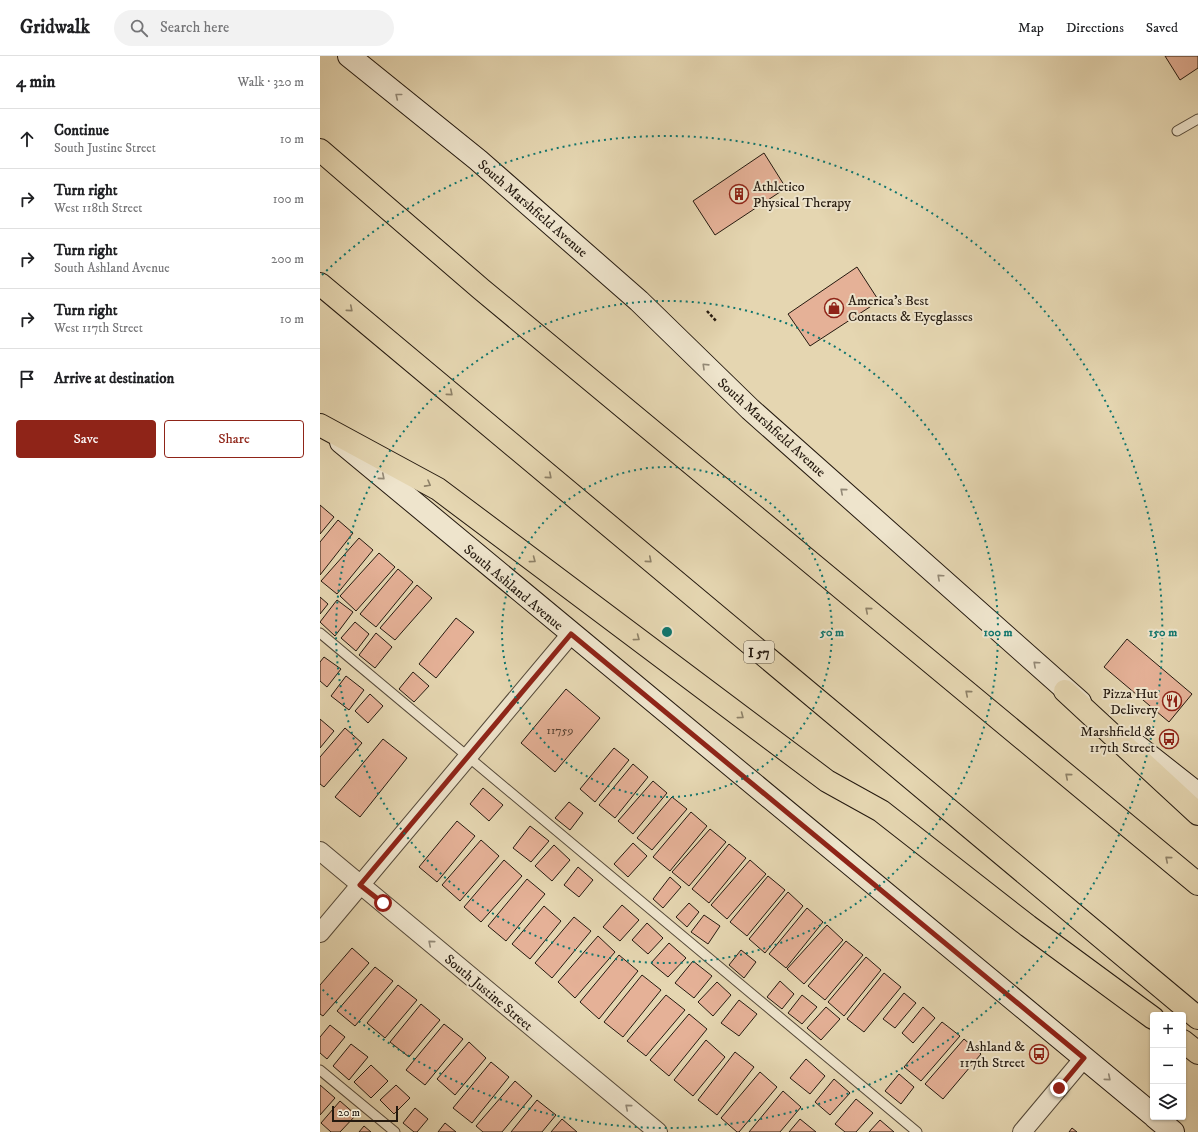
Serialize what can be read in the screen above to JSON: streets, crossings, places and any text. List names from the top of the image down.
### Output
{
  "streets": {
    "highway": ["I 57"],
    "main road": ["South Marshfield Avenue", "South Ashland Avenue"],
    "street": ["South Justine Street"]
  },
  "one_way": ["South Marshfield Avenue", "South Ashland Avenue", "South Justine Street"],
  "places": {
    "building": ["Athletico Physical Therapy"],
    "shop": ["America's Best Contacts & Eyeglasses"],
    "restaurant": ["Pizza Hut Delivery"],
    "bus stop": ["Marshfield & 117th Street", "Ashland & 117th Street"]
  },
  "house_numbers": ["11759"],
  "scale_bar": "20 m",
  "page": {
    "header": "Gridwalk",
    "search": "Search here",
    "nav": ["Map", "Directions", "Saved"],
    "heading": ["4 min", "Walk · 320 m"],
    "list": [
      ["Continue", "South Justine Street", "10 m"],
      ["Turn right", "West 118th Street", "100 m"],
      ["Turn right", "South Ashland Avenue", "200 m"],
      ["Turn right", "West 117th Street", "10 m"],
      "Arrive at destination"
    ],
    "buttons": ["Save", "Share"],
    "map_buttons": ["+", "−"],
    "scale": "20 m"
  },
  "rings": ["50 m", "100 m", "150 m"]
}
